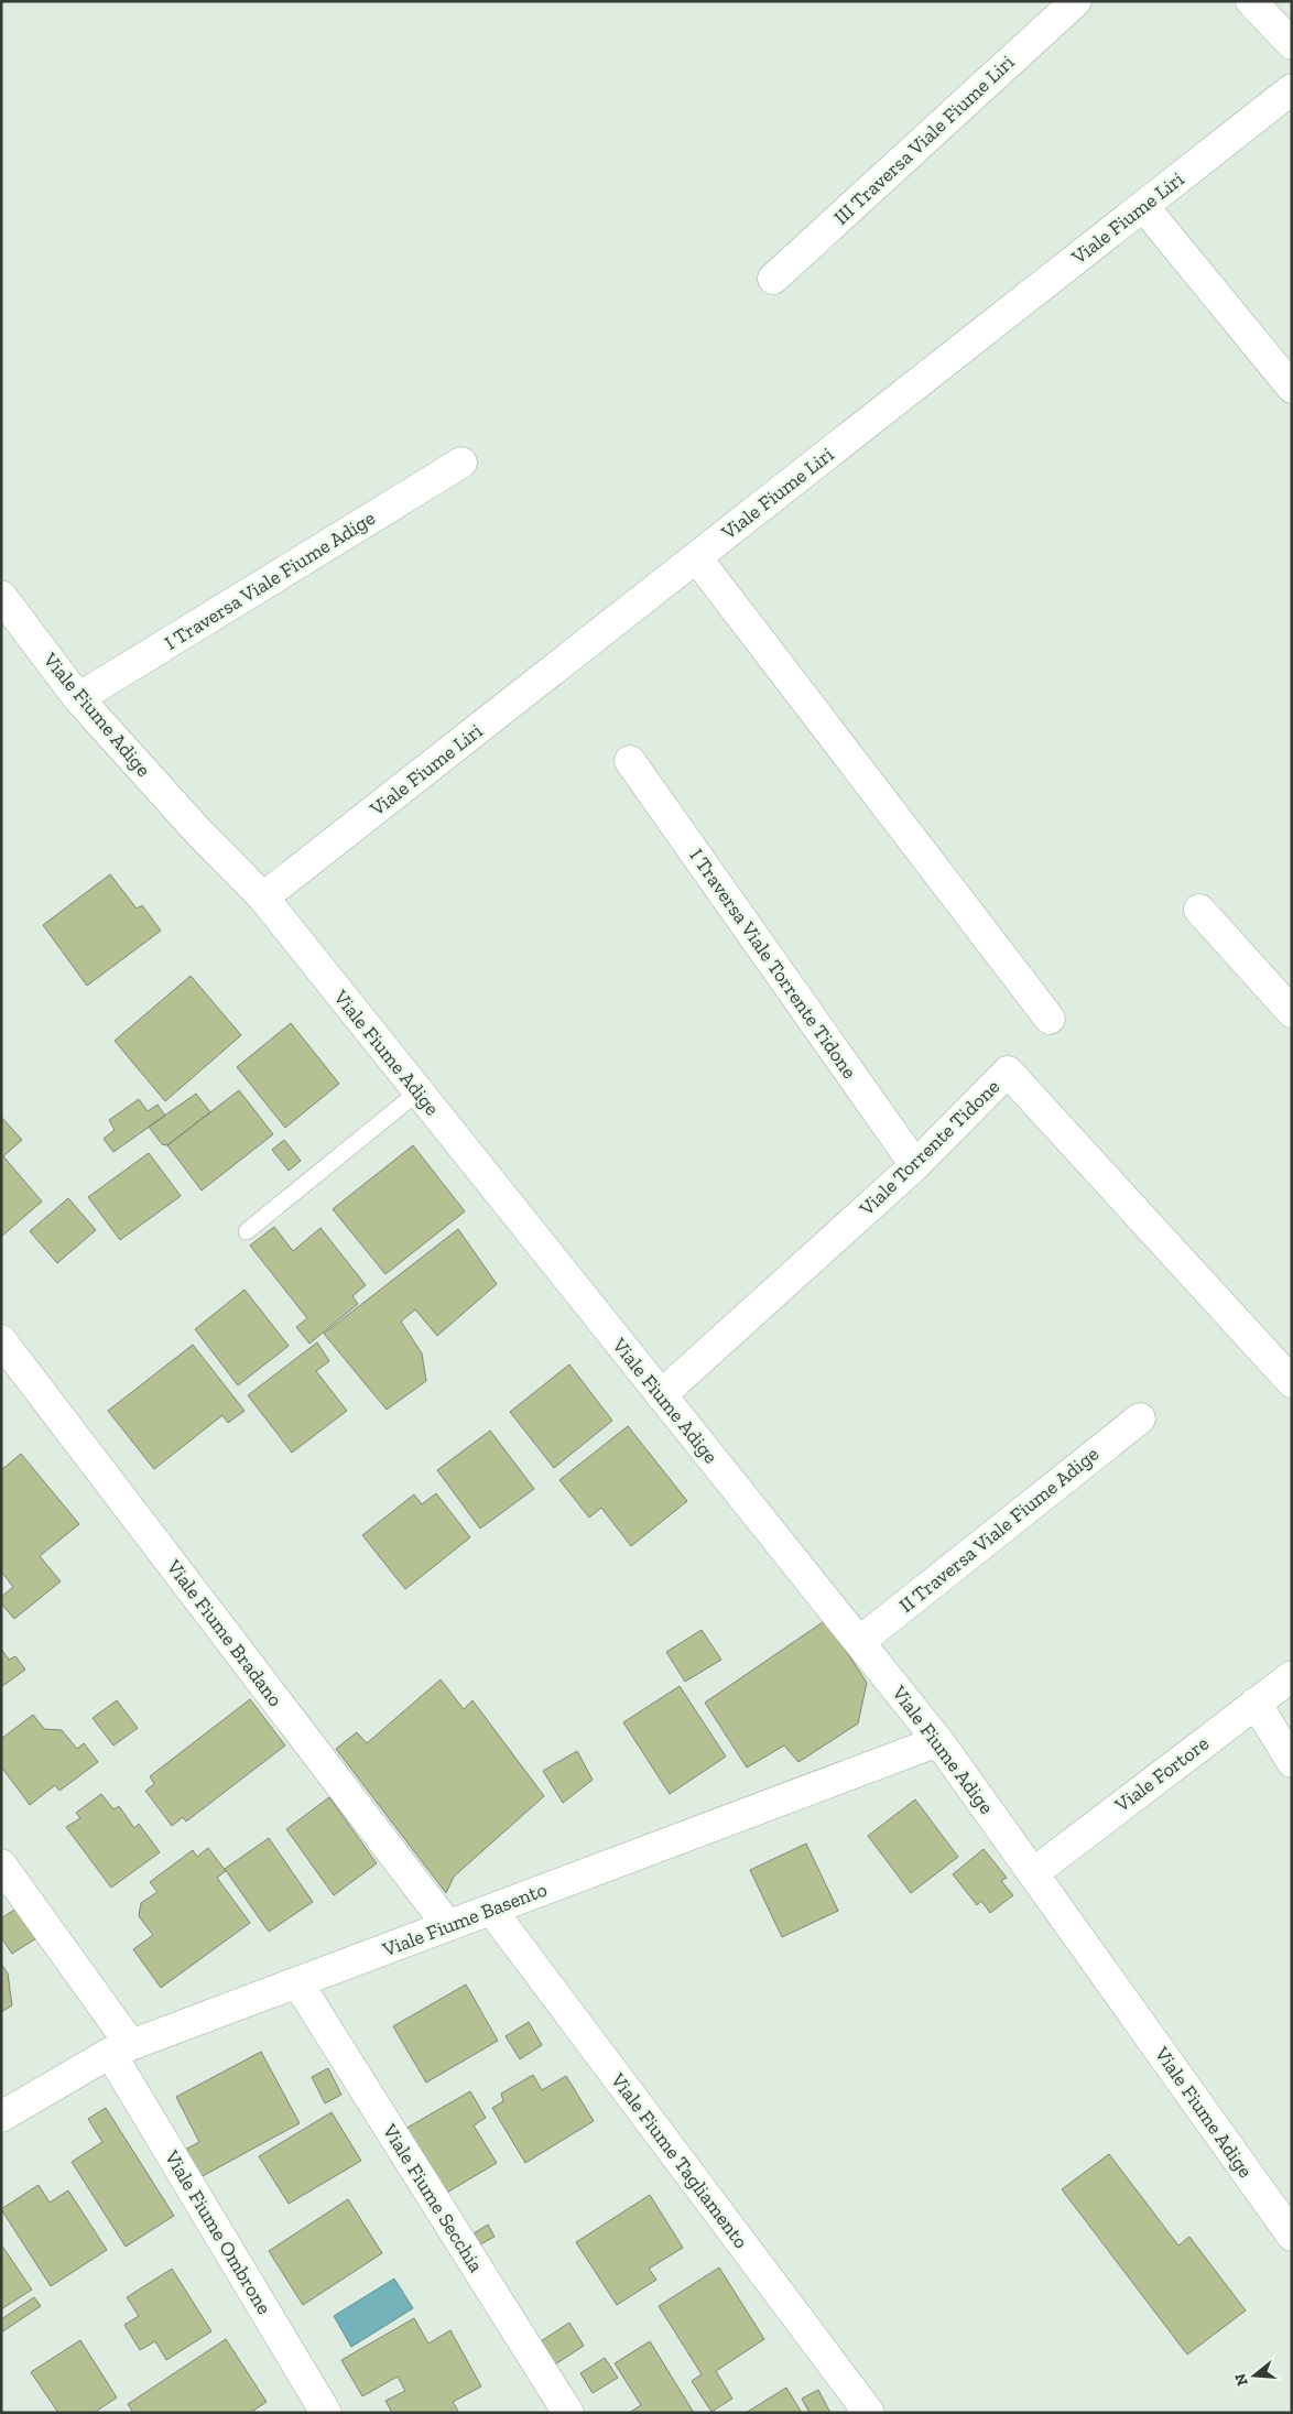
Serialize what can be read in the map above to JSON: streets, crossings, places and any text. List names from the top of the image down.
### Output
{
  "streets": {
    "street": [
      "III Traversa Viale Fiume Liri",
      "Viale Fiume Liri",
      "I Traversa Viale Fiume Adige",
      "Viale Fiume Adige",
      "I Traversa Viale Torrente Tidone",
      "Viale Torrente Tidone",
      "II Traversa Viale Fiume Adige",
      "Viale Fiume Bradano",
      "Viale Fortore",
      "Viale Fiume Basento",
      "Viale Fiume Tagliamento",
      "Viale Fiume Secchia",
      "Viale Fiume Ombrone"
    ]
  },
  "crossings": [
    ["Viale Fiume Liri", "Viale Fiume Adige"],
    ["I Traversa Viale Fiume Adige", "Viale Fiume Adige"],
    ["Viale Fiume Adige", "Viale Torrente Tidone"],
    ["Viale Fiume Adige", "II Traversa Viale Fiume Adige"],
    ["Viale Fiume Adige", "Viale Fortore"],
    ["Viale Fiume Adige", "Viale Fiume Basento"],
    ["I Traversa Viale Torrente Tidone", "Viale Torrente Tidone"],
    ["Viale Fiume Bradano", "Viale Fiume Basento"],
    ["Viale Fiume Basento", "Viale Fiume Tagliamento"],
    ["Viale Fiume Basento", "Viale Fiume Secchia"],
    ["Viale Fiume Basento", "Viale Fiume Ombrone"]
  ],
  "north": "left"
}
